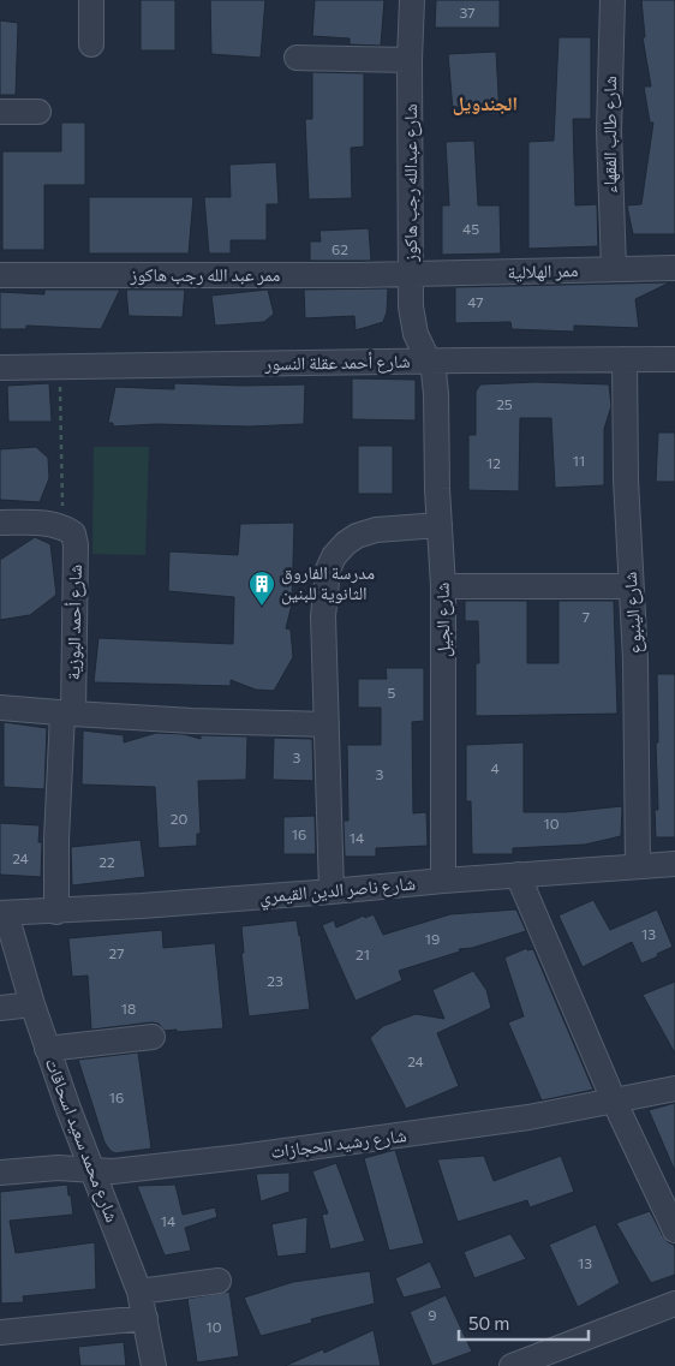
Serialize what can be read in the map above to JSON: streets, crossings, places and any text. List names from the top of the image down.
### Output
{
  "streets": {
    "street": [
      "شارع طالب الفقهاء",
      "شارع عبدالله رجب هاكوز",
      "ممر الهلالية",
      "ممر عبد الله رجب هاكوز",
      "شارع أحمد عقلة النسور",
      "شارع الينبوع",
      "شارع الجيل",
      "شارع أحمد البوزية",
      "شارع ناصر الدين القيمري",
      "شارع محمد سعيد اسحاقات",
      "شارع رشيد الحجازات"
    ]
  },
  "crossings": [
    ["شارع طالب الفقهاء", "ممر الهلالية"],
    ["شارع عبدالله رجب هاكوز", "ممر الهلالية"],
    ["شارع عبدالله رجب هاكوز", "ممر عبد الله رجب هاكوز"],
    ["شارع عبدالله رجب هاكوز", "شارع أحمد عقلة النسور"],
    ["شارع عبدالله رجب هاكوز", "شارع الجيل"],
    ["ممر الهلالية", "ممر عبد الله رجب هاكوز"],
    ["شارع أحمد عقلة النسور", "شارع الينبوع"],
    ["شارع أحمد عقلة النسور", "شارع الجيل"],
    ["شارع الينبوع", "شارع ناصر الدين القيمري"],
    ["شارع الجيل", "شارع ناصر الدين القيمري"],
    ["شارع أحمد البوزية", "شارع ناصر الدين القيمري"],
    ["شارع ناصر الدين القيمري", "شارع محمد سعيد اسحاقات"],
    ["شارع محمد سعيد اسحاقات", "شارع رشيد الحجازات"]
  ],
  "districts": ["الجندويل"],
  "places": {
    "building": ["مدرسة الفاروق الثانوية للبنين"]
  },
  "house_numbers": [
    "37",
    "45",
    "62",
    "47",
    "25",
    "11",
    "12",
    "7",
    "5",
    "3",
    "4",
    "3",
    "20",
    "10",
    "16",
    "14",
    "24",
    "22",
    "13",
    "19",
    "27",
    "21",
    "23",
    "18",
    "24",
    "16",
    "14",
    "13",
    "9",
    "10"
  ],
  "scale_bar": "50 m"
}
